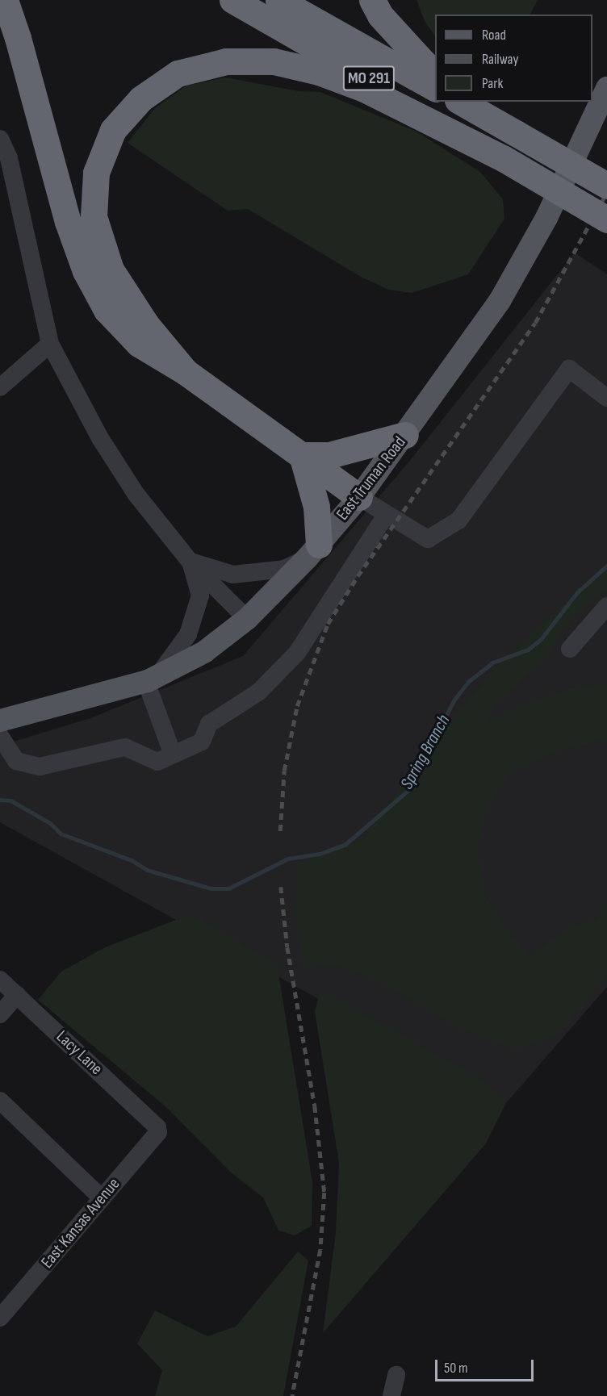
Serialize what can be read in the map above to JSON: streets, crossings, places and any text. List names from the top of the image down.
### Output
{
  "streets": {
    "highway": ["MO 291"],
    "main road": ["East Truman Road"],
    "street": ["Lacy Lane", "East Kansas Avenue"]
  },
  "crossings": [
    ["Lacy Lane", "East Kansas Avenue"]
  ],
  "water": ["Spring Branch"],
  "legend": ["Road", "Railway", "Park"],
  "scale_bar": "50 m"
}
